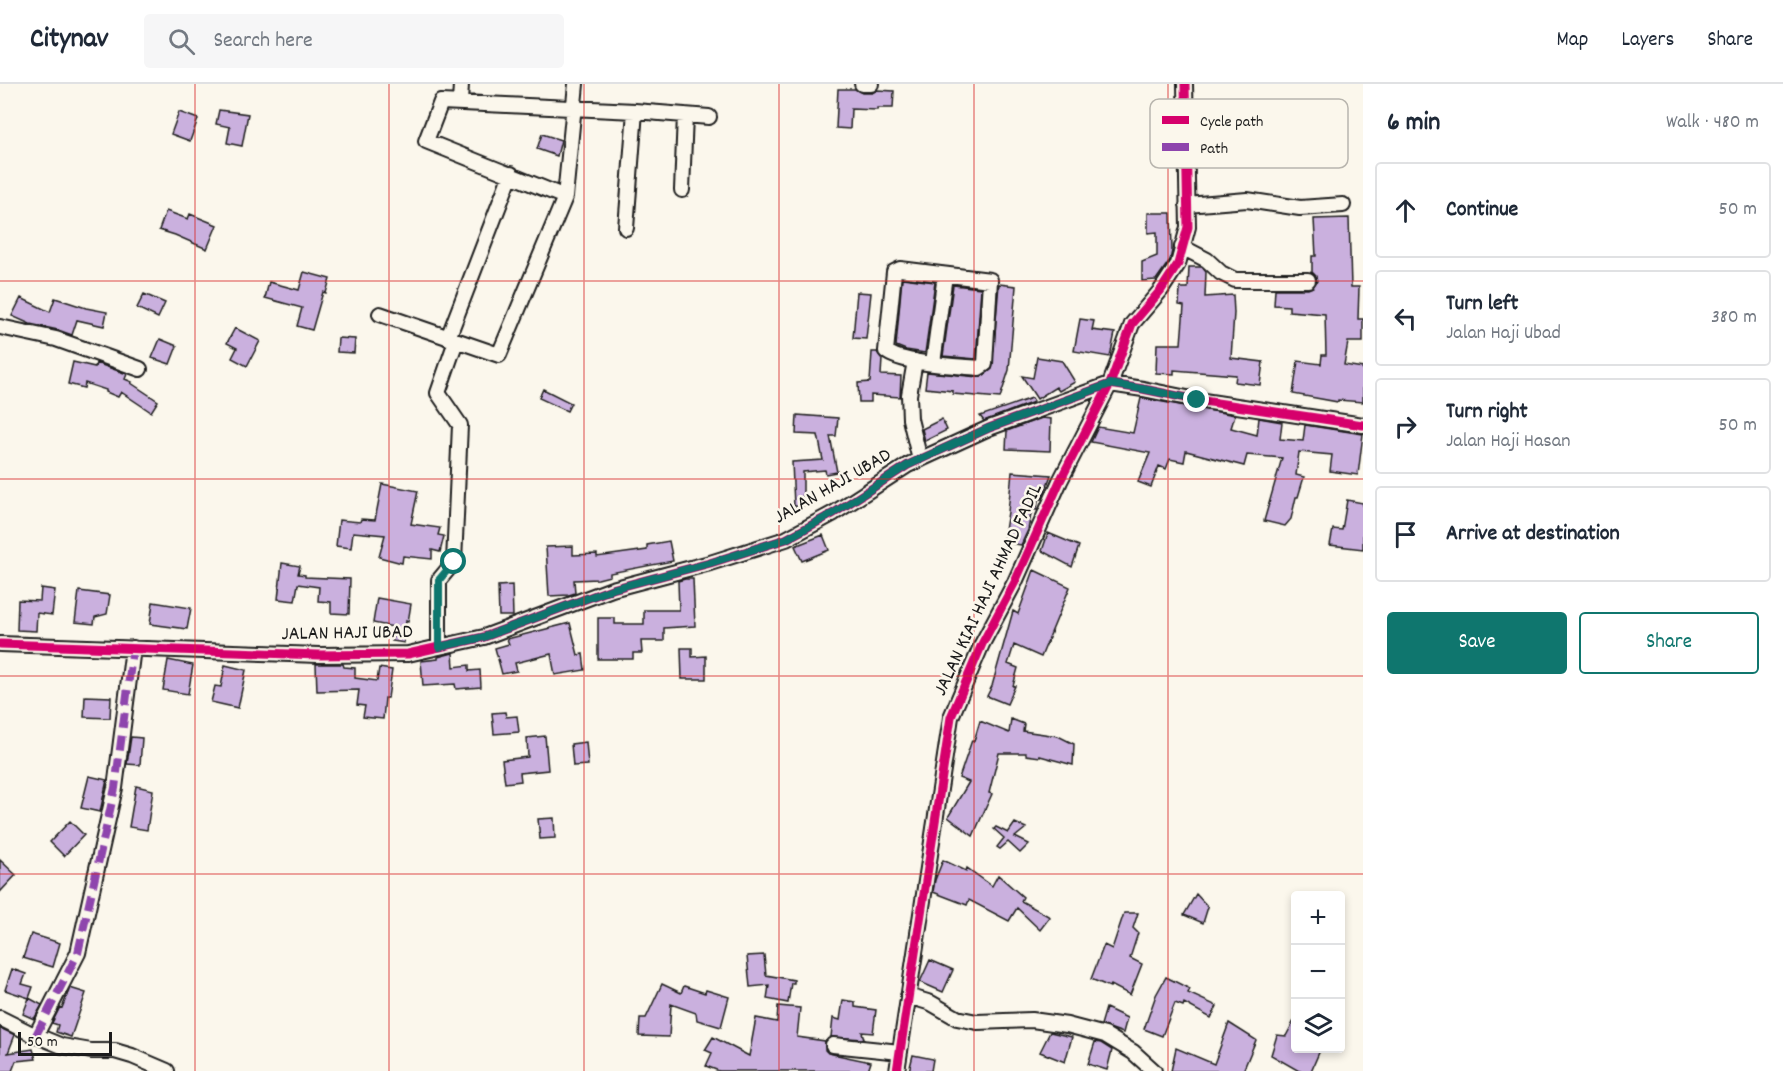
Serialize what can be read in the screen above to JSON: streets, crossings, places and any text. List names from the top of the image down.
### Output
{
  "streets": {
    "street": ["JALAN HAJI UBAD", "JALAN KIAI HAJI AHMAD FADIL"]
  },
  "crossings": [
    ["JALAN HAJI UBAD", "JALAN KIAI HAJI AHMAD FADIL"]
  ],
  "legend": ["Cycle path", "Path"],
  "scale_bar": "50 m",
  "page": {
    "header": "Citynav",
    "search": "Search here",
    "nav": ["Map", "Layers", "Share"],
    "heading": ["6 min", "Walk · 480 m"],
    "list": [
      ["Continue", "50 m"],
      ["Turn left", "Jalan Haji Ubad", "380 m"],
      ["Turn right", "Jalan Haji Hasan", "50 m"],
      "Arrive at destination"
    ],
    "buttons": ["Save", "Share"],
    "map_buttons": ["+", "−"],
    "scale": "50 m"
  }
}
